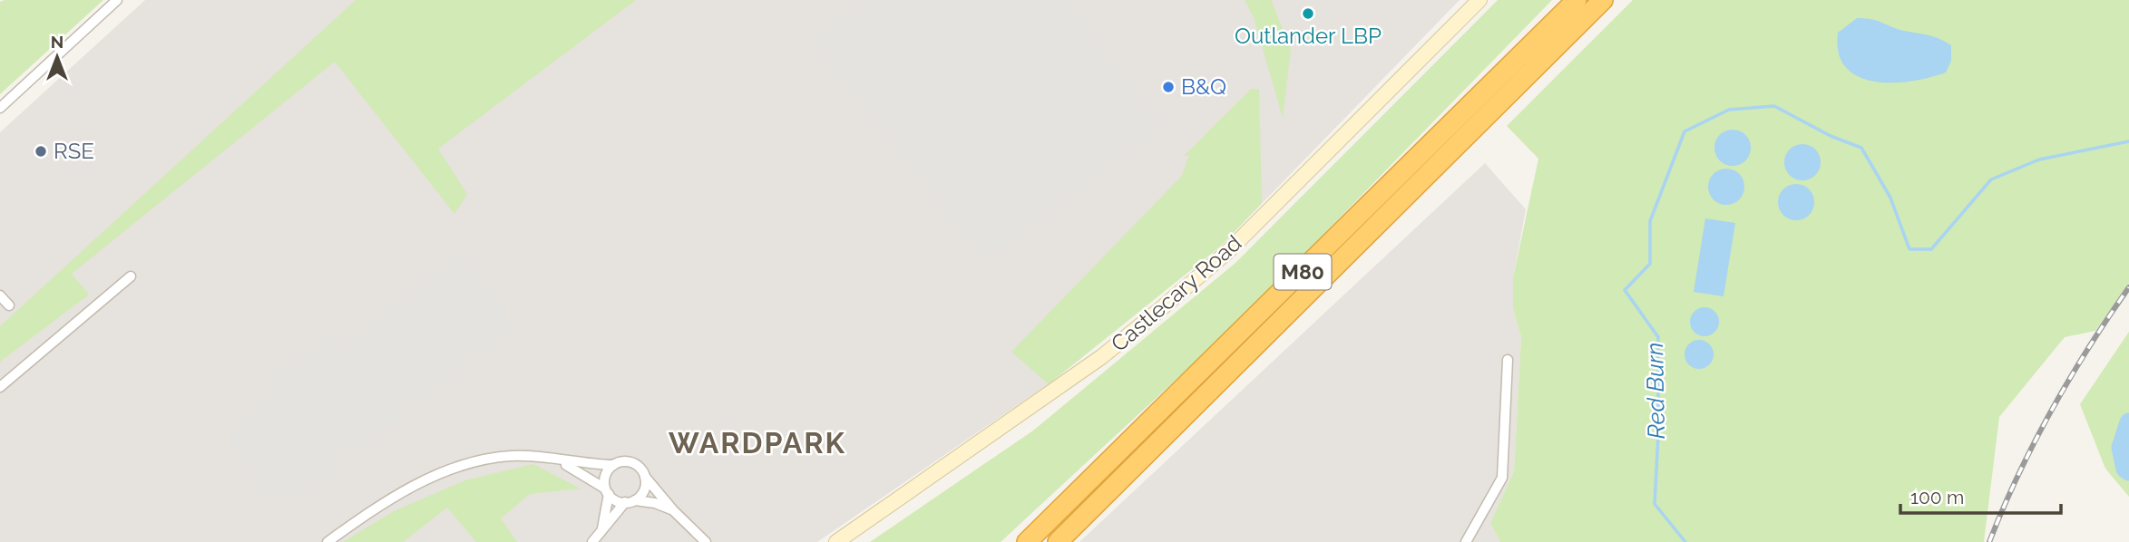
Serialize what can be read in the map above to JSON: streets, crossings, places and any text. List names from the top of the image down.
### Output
{
  "streets": {
    "highway": ["M80"],
    "main road": ["Castlecary Road"]
  },
  "districts": ["WARDPARK"],
  "water": ["Red Burn"],
  "places": ["Outlander LBP", "B&Q", "RSE"],
  "scale_bar": "100 m",
  "north": "top"
}
